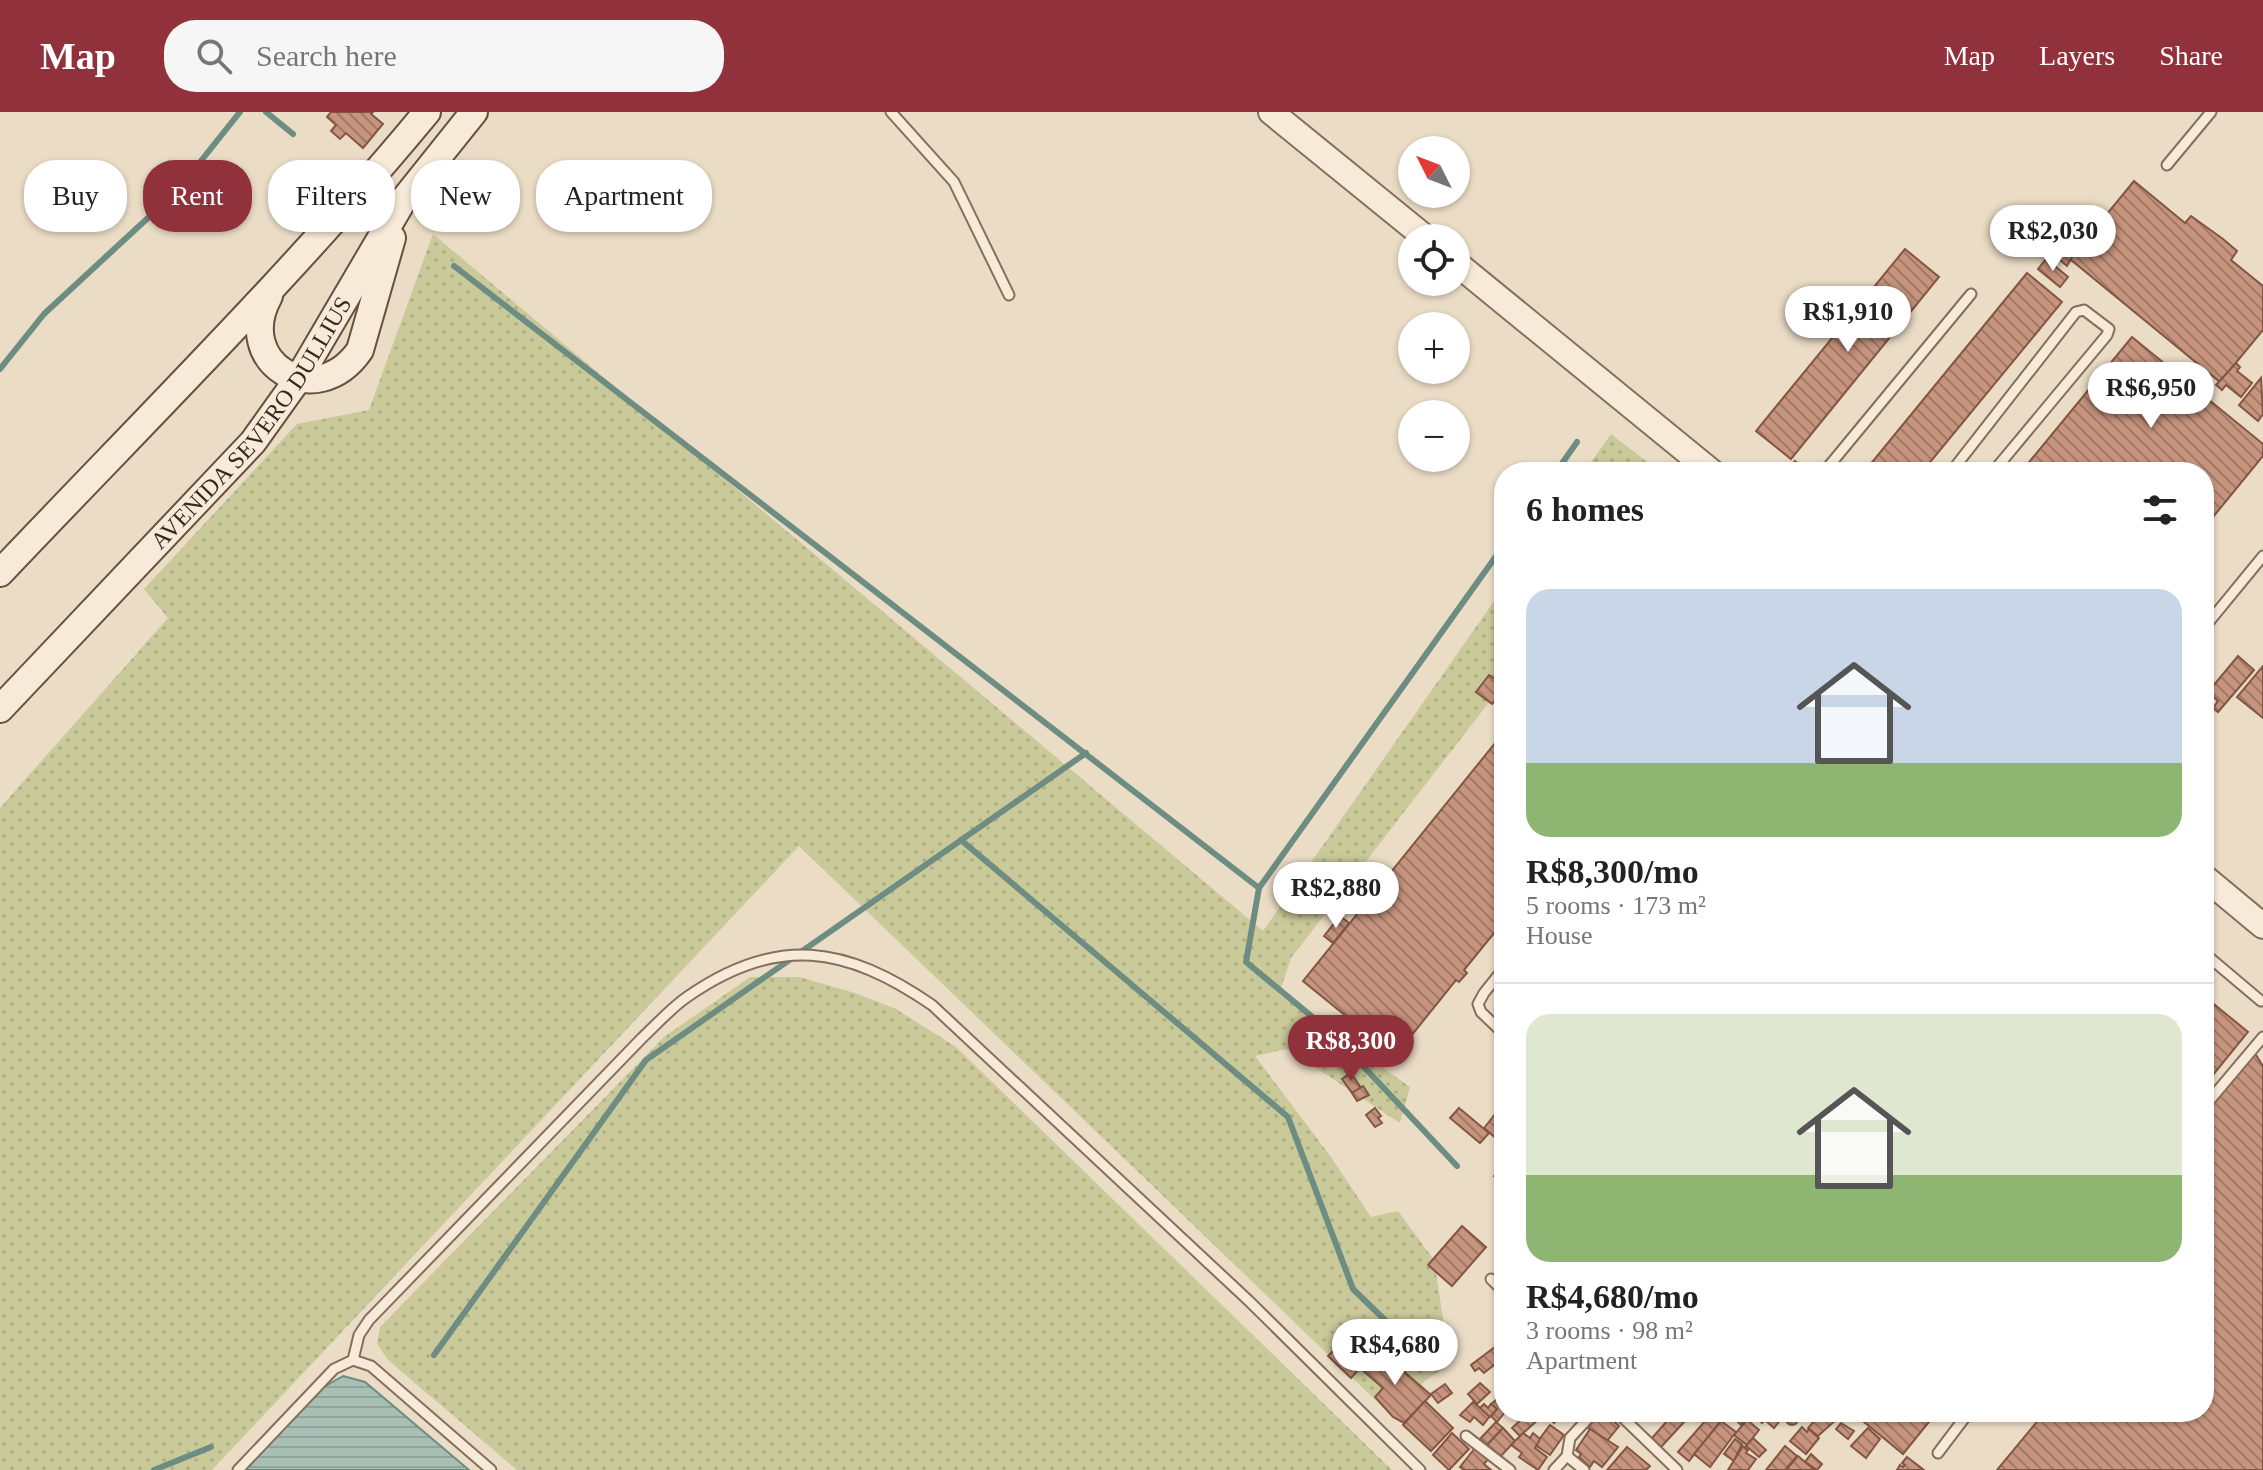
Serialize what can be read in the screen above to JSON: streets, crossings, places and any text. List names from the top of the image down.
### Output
{
  "streets": {
    "main road": ["AVENIDA SEVERO DULLIUS"]
  },
  "north": "top left",
  "page": {
    "header": "Map",
    "search": "Search here",
    "nav": ["Map", "Layers", "Share"],
    "map_buttons": ["+", "−"],
    "chip": [
      "Buy",
      "Rent",
      "Filters",
      "New",
      "Apartment"
    ],
    "price": [
      "R$2,030",
      "R$1,910",
      "R$6,950",
      "R$2,880",
      "R$8,300",
      "R$4,680"
    ],
    "heading": "6 homes",
    "list": [
      {
        "name": "R$8,300/mo",
        "note": "5 rooms · 173 m² · House"
      },
      {
        "name": "R$4,680/mo",
        "note": "3 rooms · 98 m² · Apartment"
      }
    ]
  }
}
